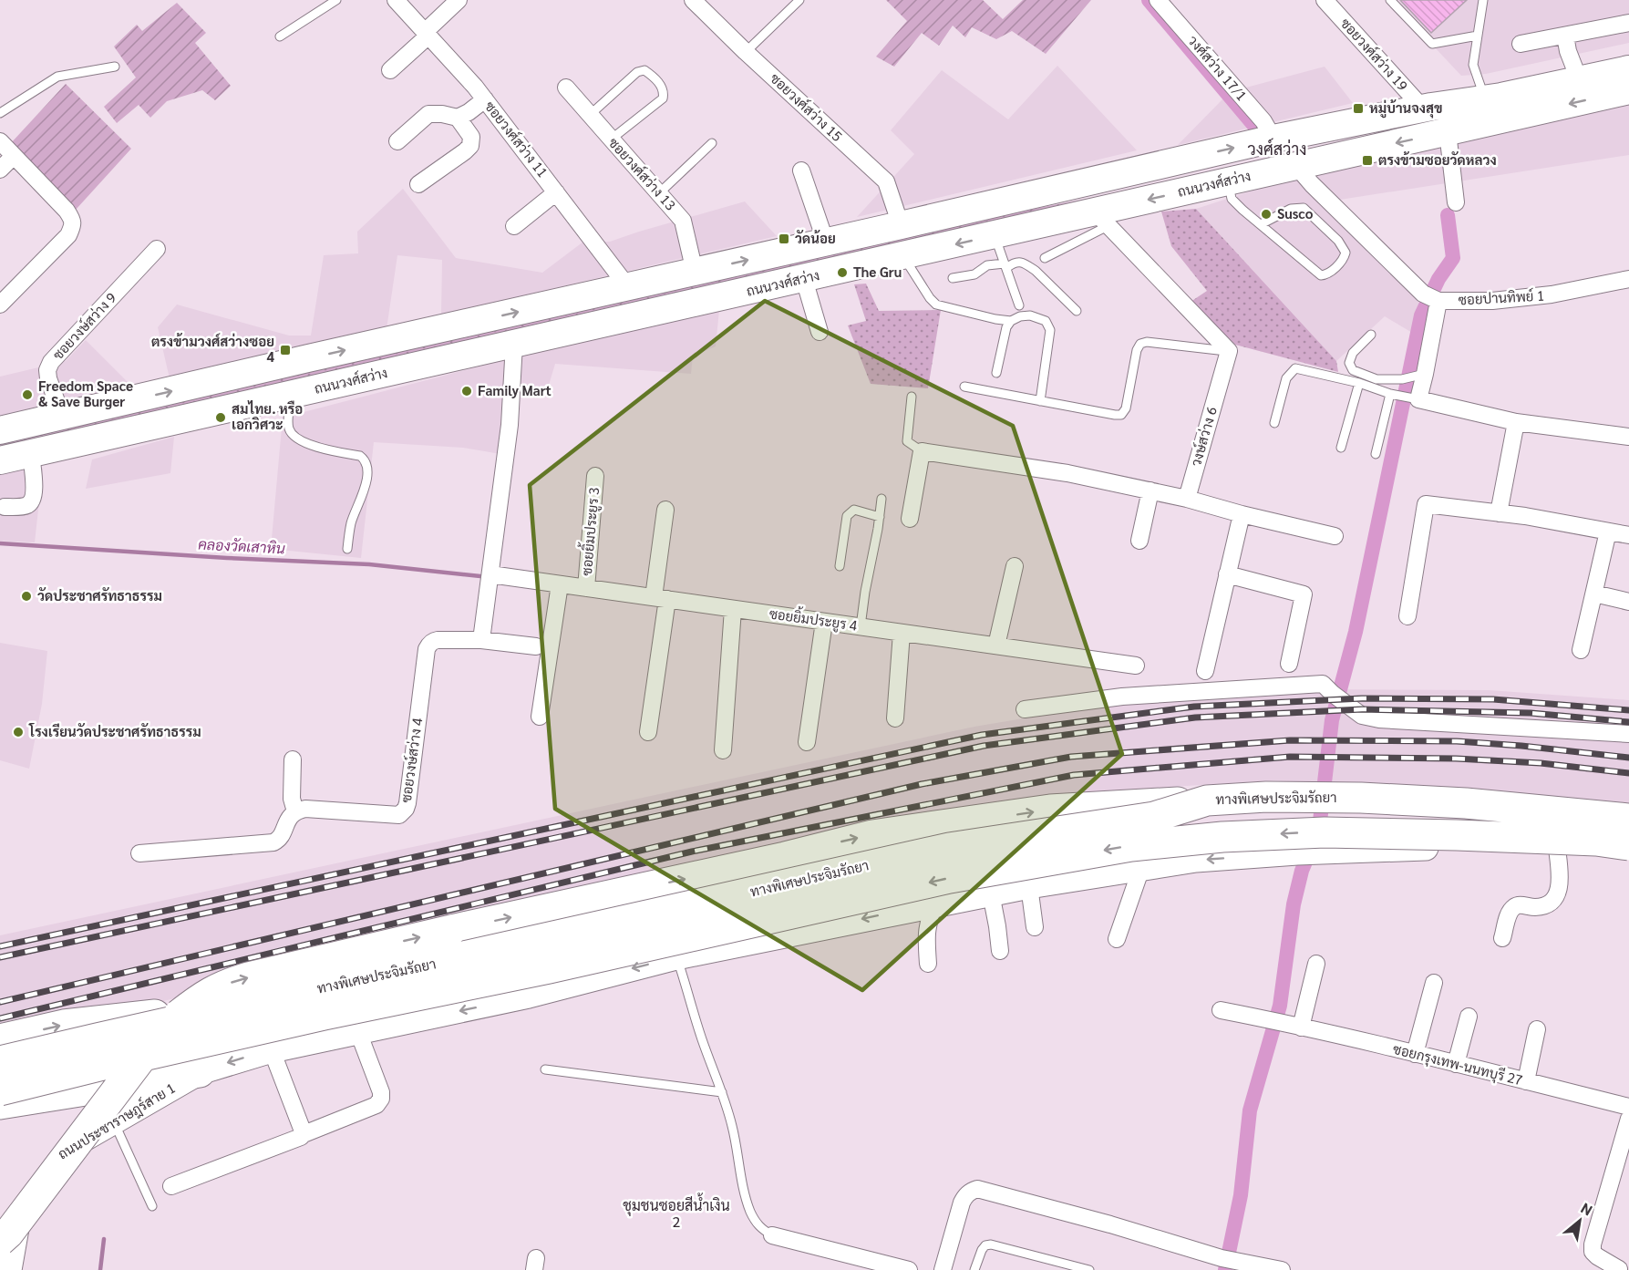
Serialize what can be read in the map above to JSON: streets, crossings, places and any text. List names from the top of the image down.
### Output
{
  "streets": {
    "highway": ["ทางพิเศษประจิมรัถยา"],
    "main road": ["ถนนวงศ์สว่าง", "ถนนประชาราษฎร์สาย 1"],
    "street": [
      "ซอยวงศ์สว่าง 19",
      "วงศ์สว่าง 17/1",
      "ซอยวงศ์สว่าง 15",
      "ซอยวงศ์สว่าง 11",
      "ซอยวงศ์สว่าง 13",
      "ซอยปานทิพย์ 1",
      "ซอยวงษ์สว่าง 9",
      "วงษ์สว่าง 6",
      "ซอยยิ้มประยูร 3",
      "ซอยยิ้มประยูร 4",
      "ซอยวงษ์สว่าง 4",
      "ซอยกรุงเทพ-นนทบุรี 27"
    ]
  },
  "crossings": [
    ["ซอยยิ้มประยูร 3", "ซอยยิ้มประยูร 4"]
  ],
  "districts": ["วงศ์สว่าง", "ชุมชนซอยสีน้ำเงิน 2"],
  "water": ["คลองวัดเสาหิน"],
  "places": {
    "transit": [
      "หมู่บ้านจงสุข",
      "ตรงข้ามซอยวัดหลวง",
      "วัดน้อย",
      "ตรงข้ามวงศ์สว่างซอย 4"
    ],
    "other": [
      "Susco",
      "The Gru",
      "Family Mart",
      "Freedom Space & Save Burger",
      "สมไทย. หรือ เอกวิศวะ",
      "วัดประชาศรัทธาธรรม",
      "โรงเรียนวัดประชาศรัทธาธรรม"
    ]
  },
  "north": "top right"
}
